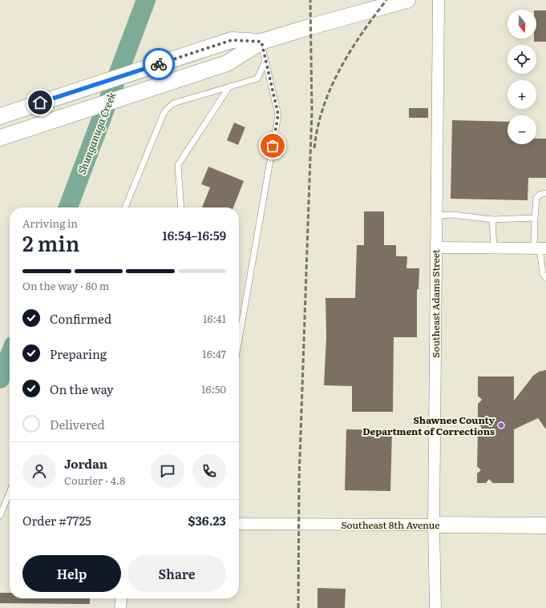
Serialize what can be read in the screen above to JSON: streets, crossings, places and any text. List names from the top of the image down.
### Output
{
  "streets": {
    "main road": ["Southeast 8th Avenue"],
    "street": ["Southeast Adams Street"]
  },
  "crossings": [
    ["Southeast Adams Street", "Southeast 8th Avenue"]
  ],
  "water": ["Shunganuga Creek"],
  "places": ["Shawnee County Department of Corrections"],
  "north": "bottom",
  "page": {
    "map_buttons": ["+", "−"],
    "heading": ["2 min", "Arriving in", "16:54–16:59"],
    "panel": [
      "Jordan",
      "Courier · 4.8",
      "Order #7725",
      "$36.23"
    ],
    "bar": "On the way · 80 m",
    "list": [
      ["Confirmed", "16:41"],
      ["Preparing", "16:47"],
      ["On the way", "16:50"],
      "Delivered"
    ],
    "buttons": ["Help", "Share"]
  }
}
